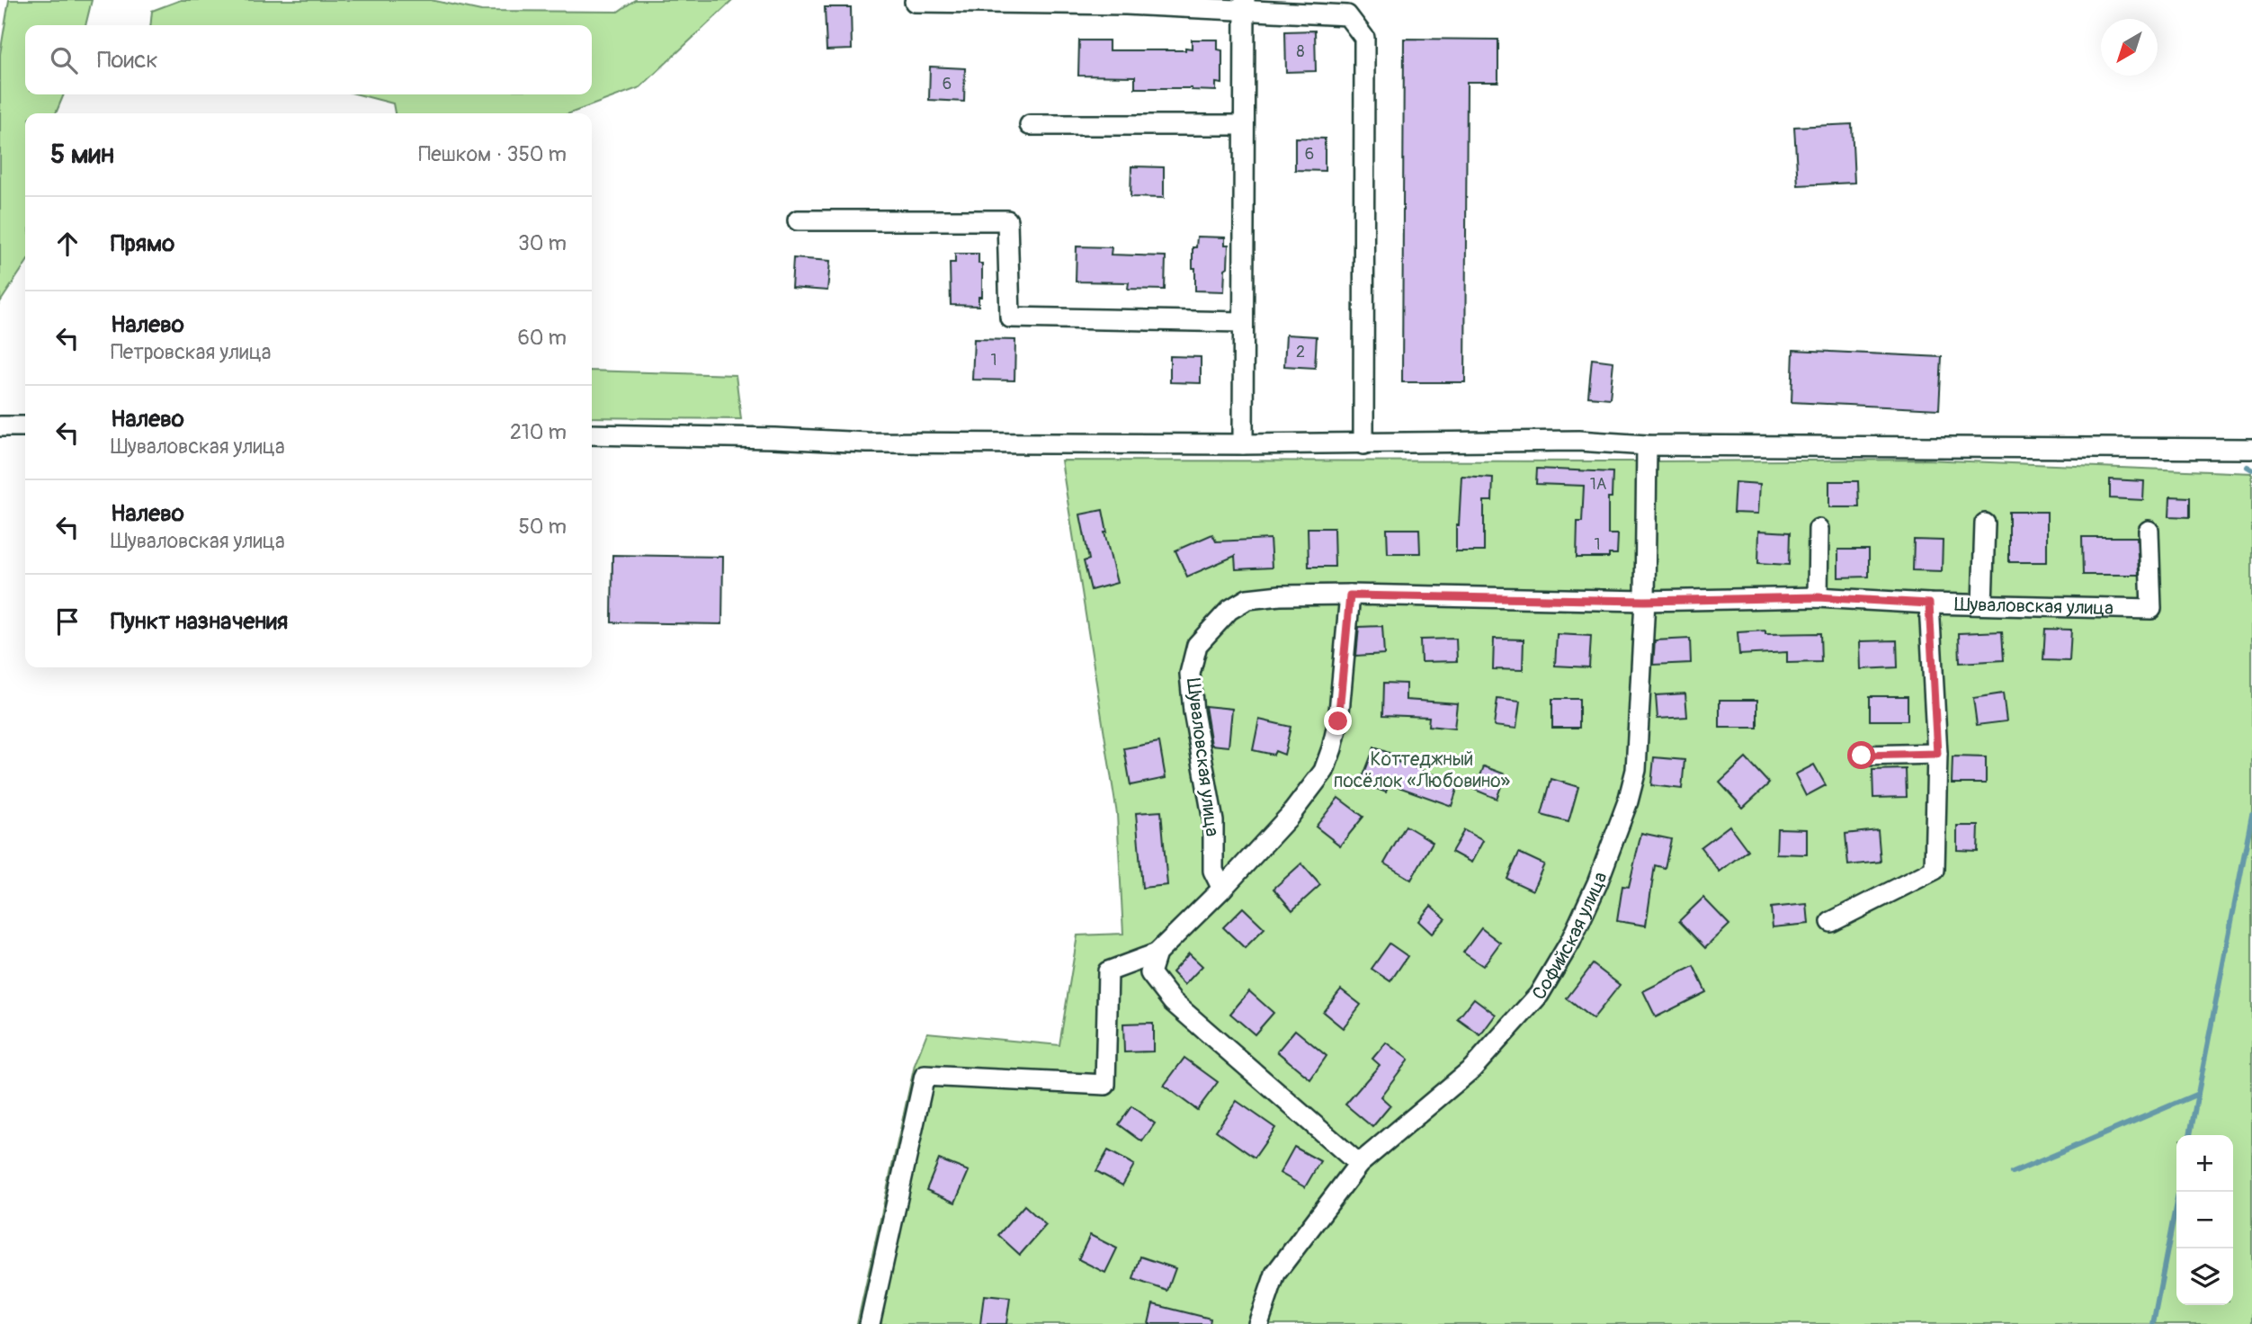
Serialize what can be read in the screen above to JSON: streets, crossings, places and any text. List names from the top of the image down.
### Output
{
  "streets": {
    "street": ["Шуваловская улица", "Софийская улица"]
  },
  "crossings": [
    ["Шуваловская улица", "Софийская улица"]
  ],
  "parks": ["Коттеджный посёлок «Любовино»"],
  "house_numbers": [
    "8",
    "6",
    "6",
    "2",
    "1",
    "1А",
    "1"
  ],
  "north": "bottom left",
  "page": {
    "search": "Поиск",
    "heading": ["5 мин", "Пешком · 350 m"],
    "list": [
      ["Прямо", "30 m"],
      ["Налево", "Петровская улица", "60 m"],
      ["Налево", "Шуваловская улица", "210 m"],
      ["Налево", "Шуваловская улица", "50 m"],
      "Пункт назначения"
    ],
    "map_buttons": ["+", "−"]
  }
}
